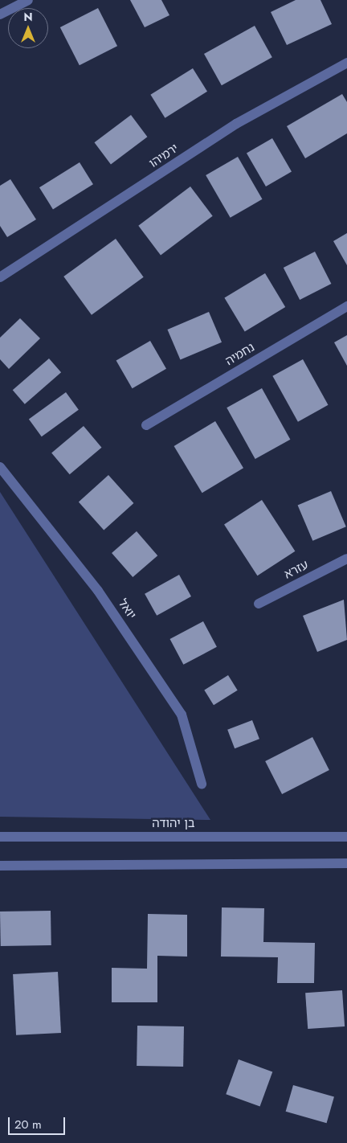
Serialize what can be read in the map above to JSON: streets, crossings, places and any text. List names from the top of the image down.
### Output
{
  "streets": {
    "street": [
      "ירמיהו",
      "נחמיה",
      "עזרא",
      "יואל",
      "בן יהודה"
    ]
  },
  "scale_bar": "20 m",
  "north": "top"
}
